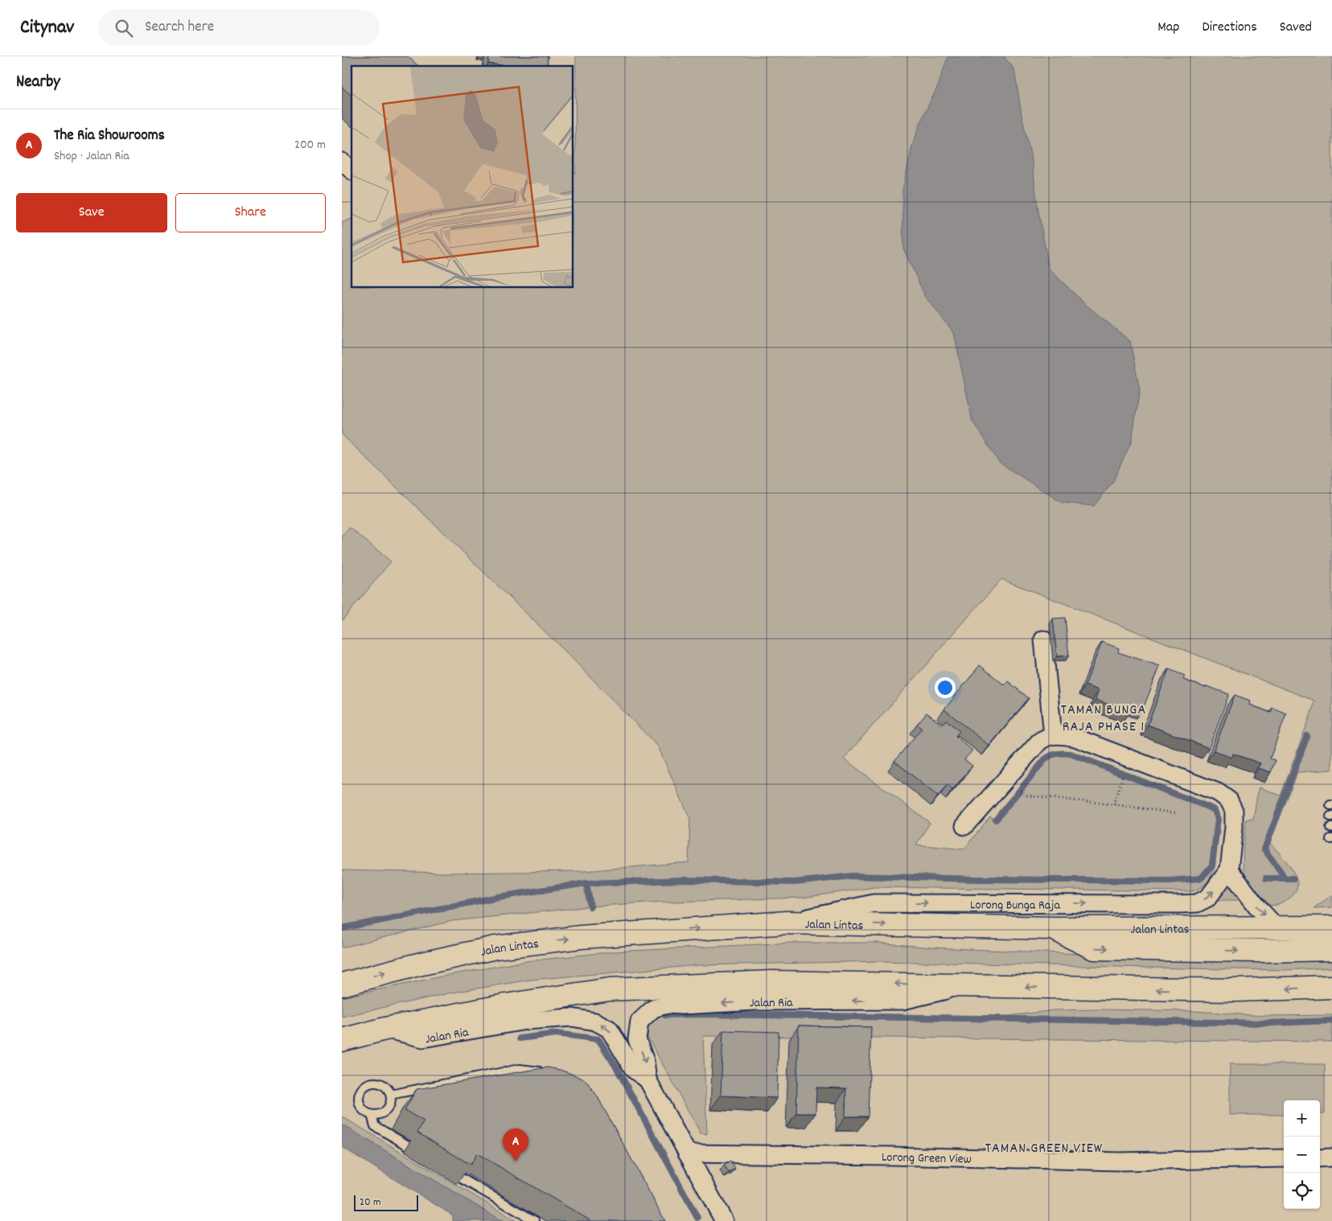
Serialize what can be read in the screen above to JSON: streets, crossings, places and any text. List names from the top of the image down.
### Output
{
  "streets": {
    "highway": ["Jalan Lintas"],
    "street": ["Lorong Bunga Raja", "Jalan Ria", "Lorong Green View"]
  },
  "crossings": [
    ["Lorong Bunga Raja", "Jalan Lintas"],
    ["Jalan Ria", "Lorong Green View"]
  ],
  "one_way": ["Lorong Bunga Raja", "Jalan Ria"],
  "districts": ["TAMAN BUNGA RAJA PHASE 1", "TAMAN GREEN VIEW"],
  "scale_bar": "20 m",
  "page": {
    "header": "Citynav",
    "search": "Search here",
    "nav": ["Map", "Directions", "Saved"],
    "heading": "Nearby",
    "list": [
      {
        "mark": "A",
        "name": "The Ria Showrooms",
        "note": "Shop · Jalan Ria",
        "value": "200 m"
      }
    ],
    "buttons": ["Save", "Share"],
    "map_buttons": ["+", "−"],
    "pins": "A",
    "scale": "20 m"
  }
}
